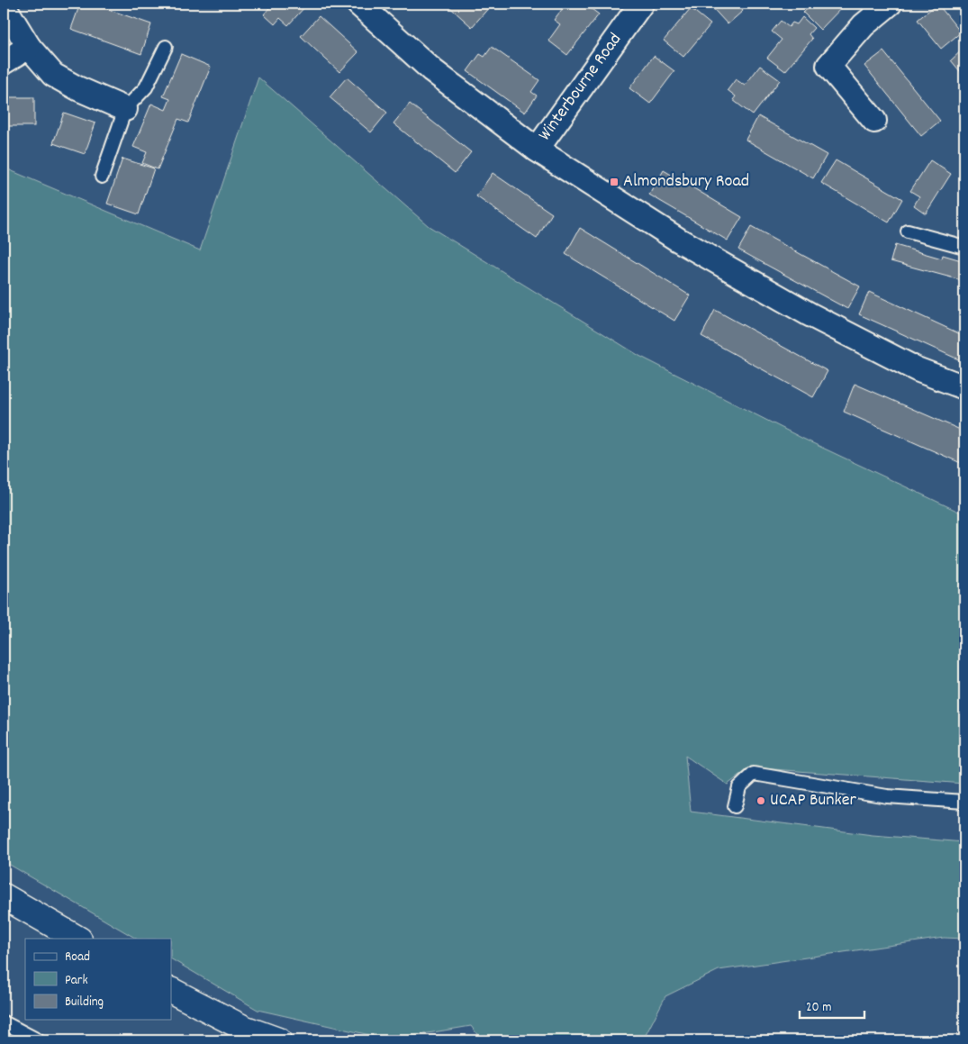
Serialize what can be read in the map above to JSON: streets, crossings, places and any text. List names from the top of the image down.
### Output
{
  "streets": {
    "street": ["Winterbourne Road"]
  },
  "places": {
    "transit": ["Almondsbury Road"],
    "other": ["UCAP Bunker"]
  },
  "legend": ["Road", "Park", "Building"],
  "scale_bar": "20 m"
}
